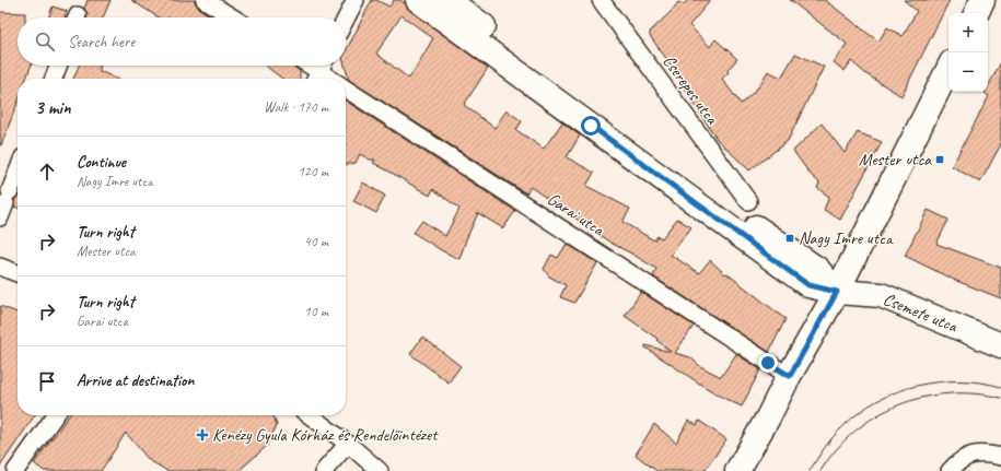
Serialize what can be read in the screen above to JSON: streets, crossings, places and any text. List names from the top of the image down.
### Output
{
  "streets": {
    "street": ["Cserepes utca", "Garai utca", "Csemete utca"]
  },
  "places": {
    "transit": ["Mester utca", "Nagy Imre utca"],
    "health": ["Kenézy Gyula Kórház és Rendelőintézet"]
  },
  "page": {
    "map_buttons": ["+", "−"],
    "search": "Search here",
    "heading": ["3 min", "Walk · 170 m"],
    "list": [
      ["Continue", "Nagy Imre utca", "120 m"],
      ["Turn right", "Mester utca", "40 m"],
      ["Turn right", "Garai utca", "10 m"],
      "Arrive at destination"
    ]
  }
}
